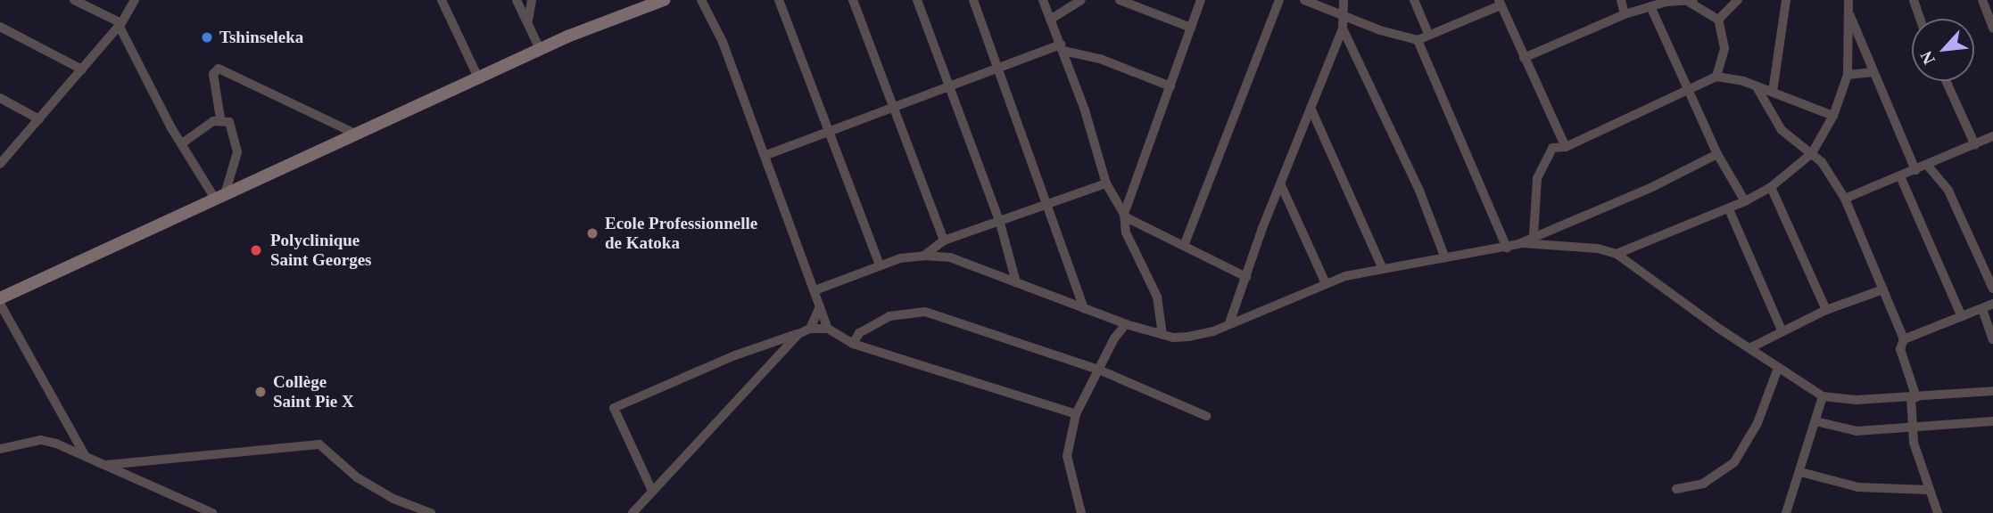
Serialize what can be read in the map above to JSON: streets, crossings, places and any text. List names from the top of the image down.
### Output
{
  "places": [
    "Tshinseleka",
    "Ecole Professionnelle de Katoka",
    "Polyclinique Saint Georges",
    "Collège Saint Pie X"
  ],
  "north": "bottom left"
}
